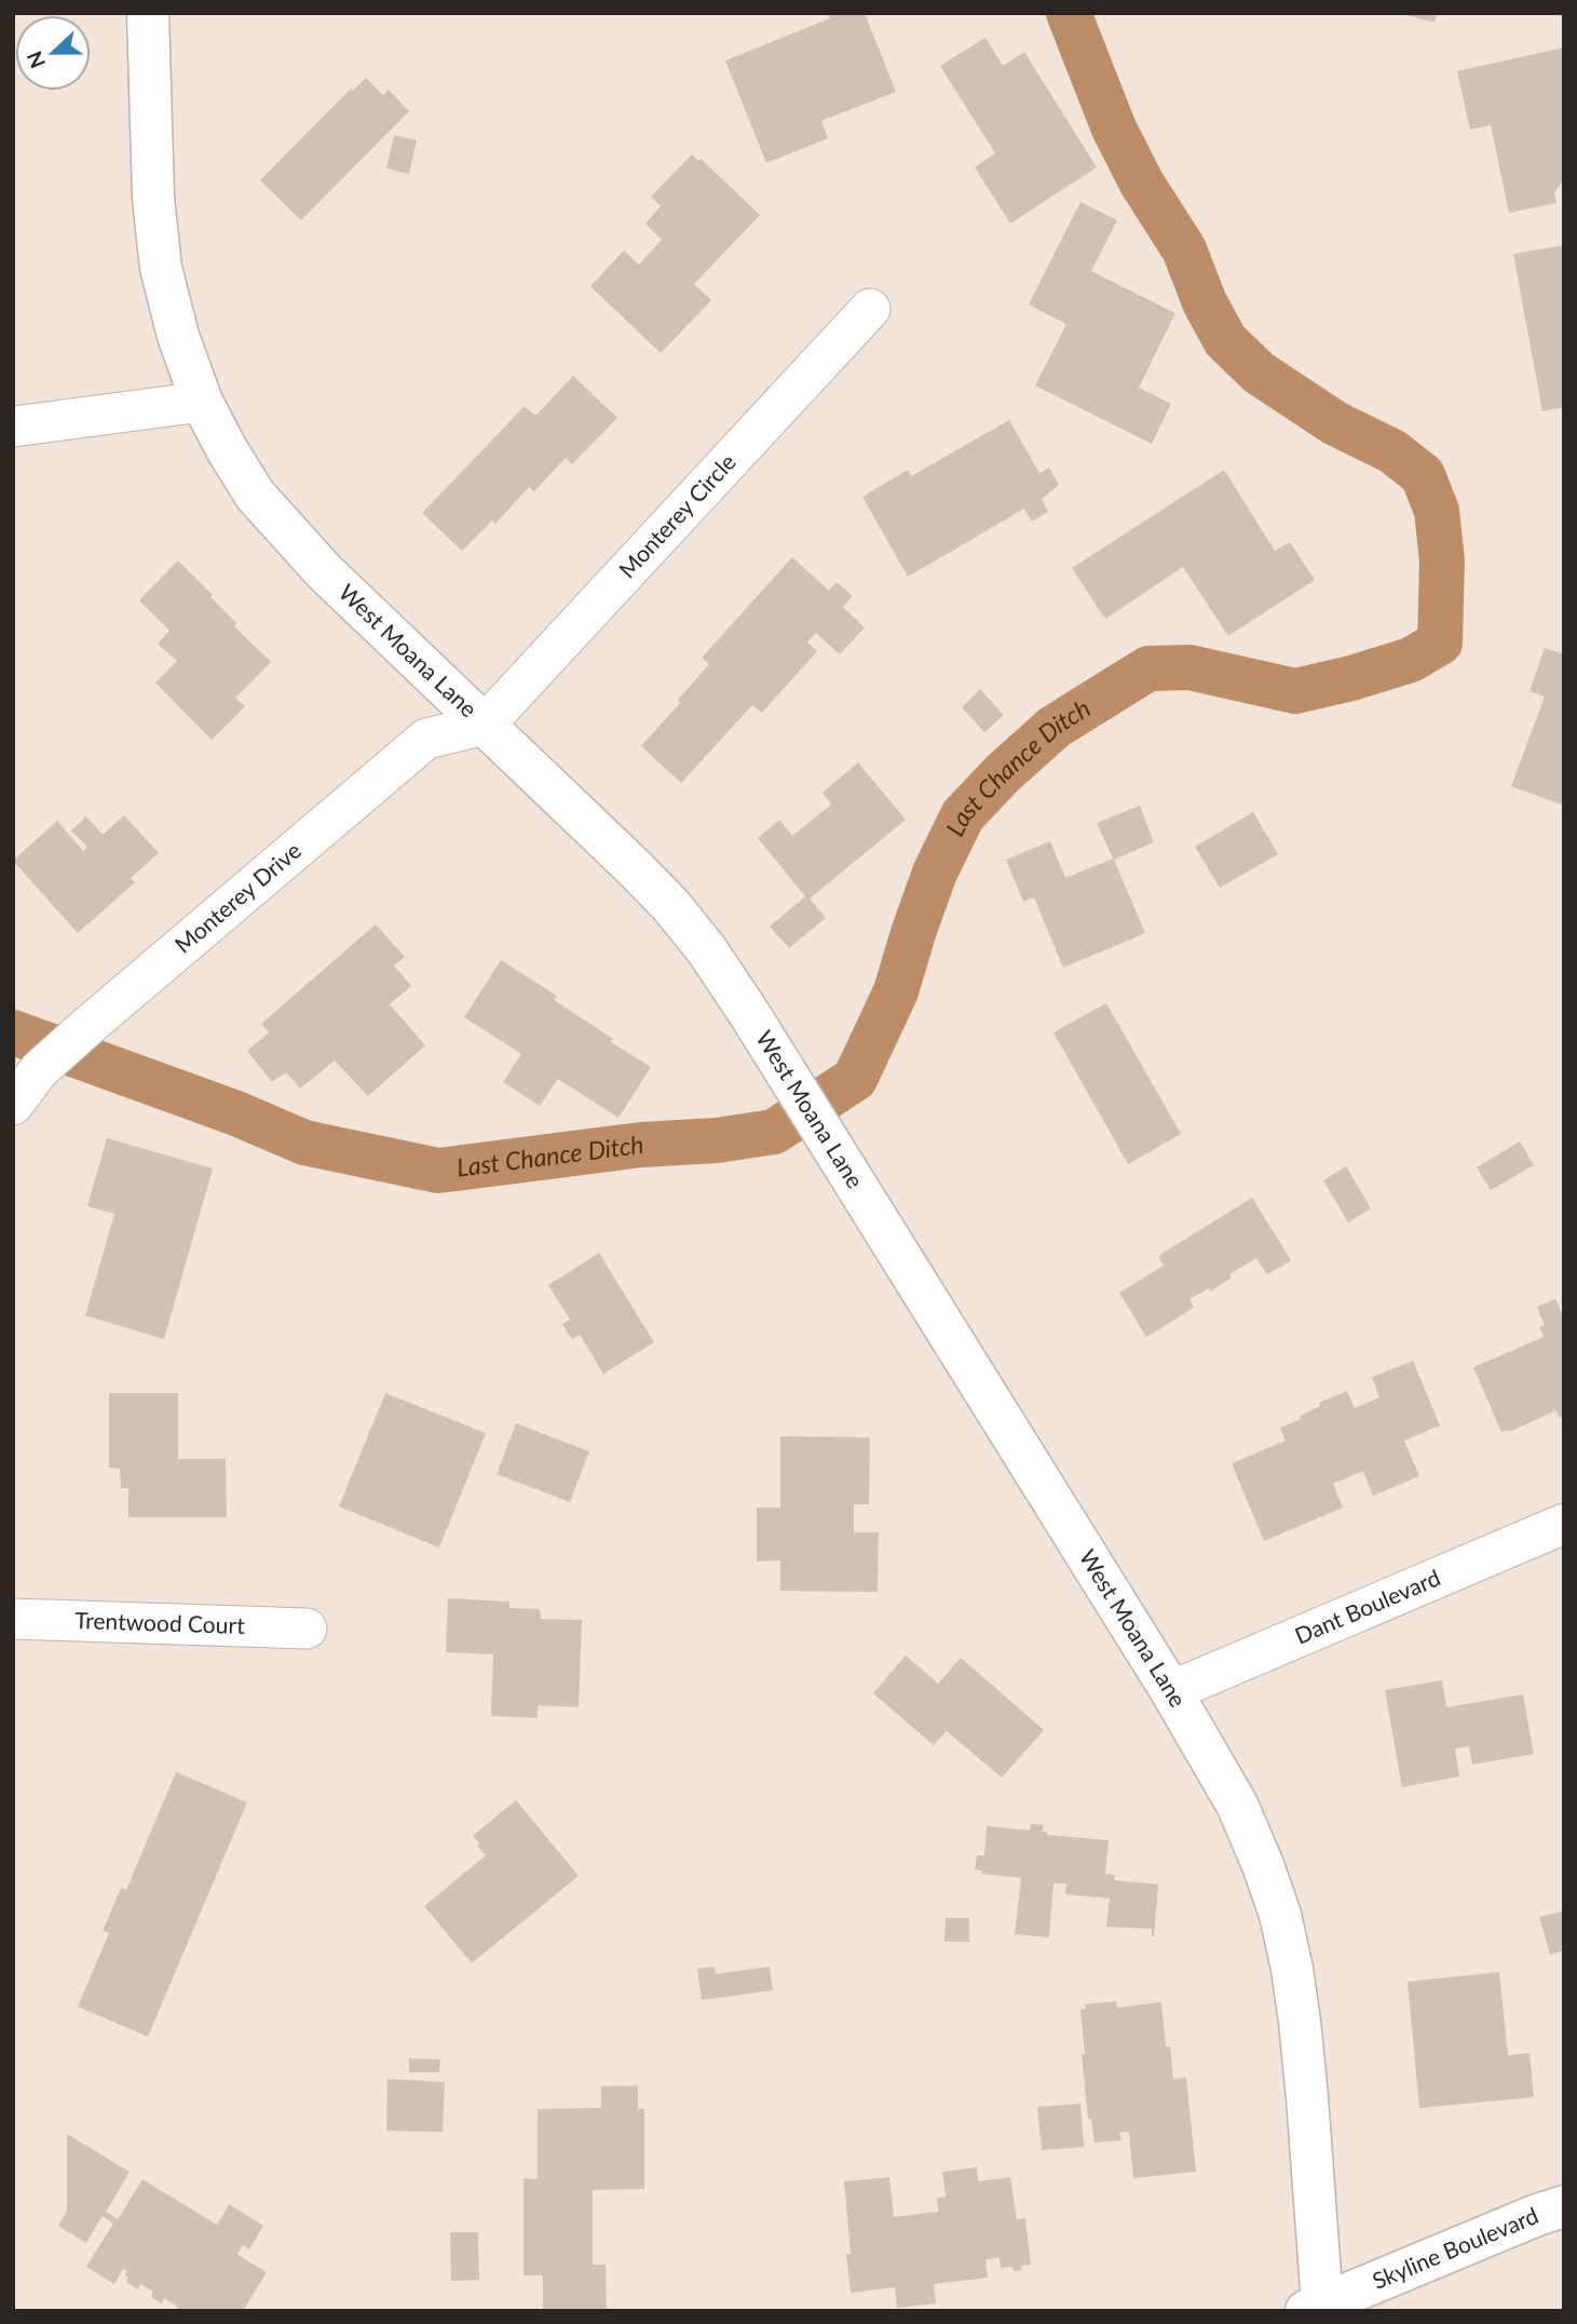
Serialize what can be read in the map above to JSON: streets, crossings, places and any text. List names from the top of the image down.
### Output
{
  "streets": {
    "street": [
      "Monterey Circle",
      "West Moana Lane",
      "Monterey Drive",
      "Dant Boulevard",
      "Trentwood Court",
      "Skyline Boulevard"
    ]
  },
  "crossings": [
    ["Monterey Circle", "West Moana Lane"],
    ["Monterey Circle", "Monterey Drive"],
    ["West Moana Lane", "Monterey Drive"],
    ["West Moana Lane", "Dant Boulevard"],
    ["West Moana Lane", "Skyline Boulevard"]
  ],
  "water": ["Last Chance Ditch"],
  "north": "left"
}
